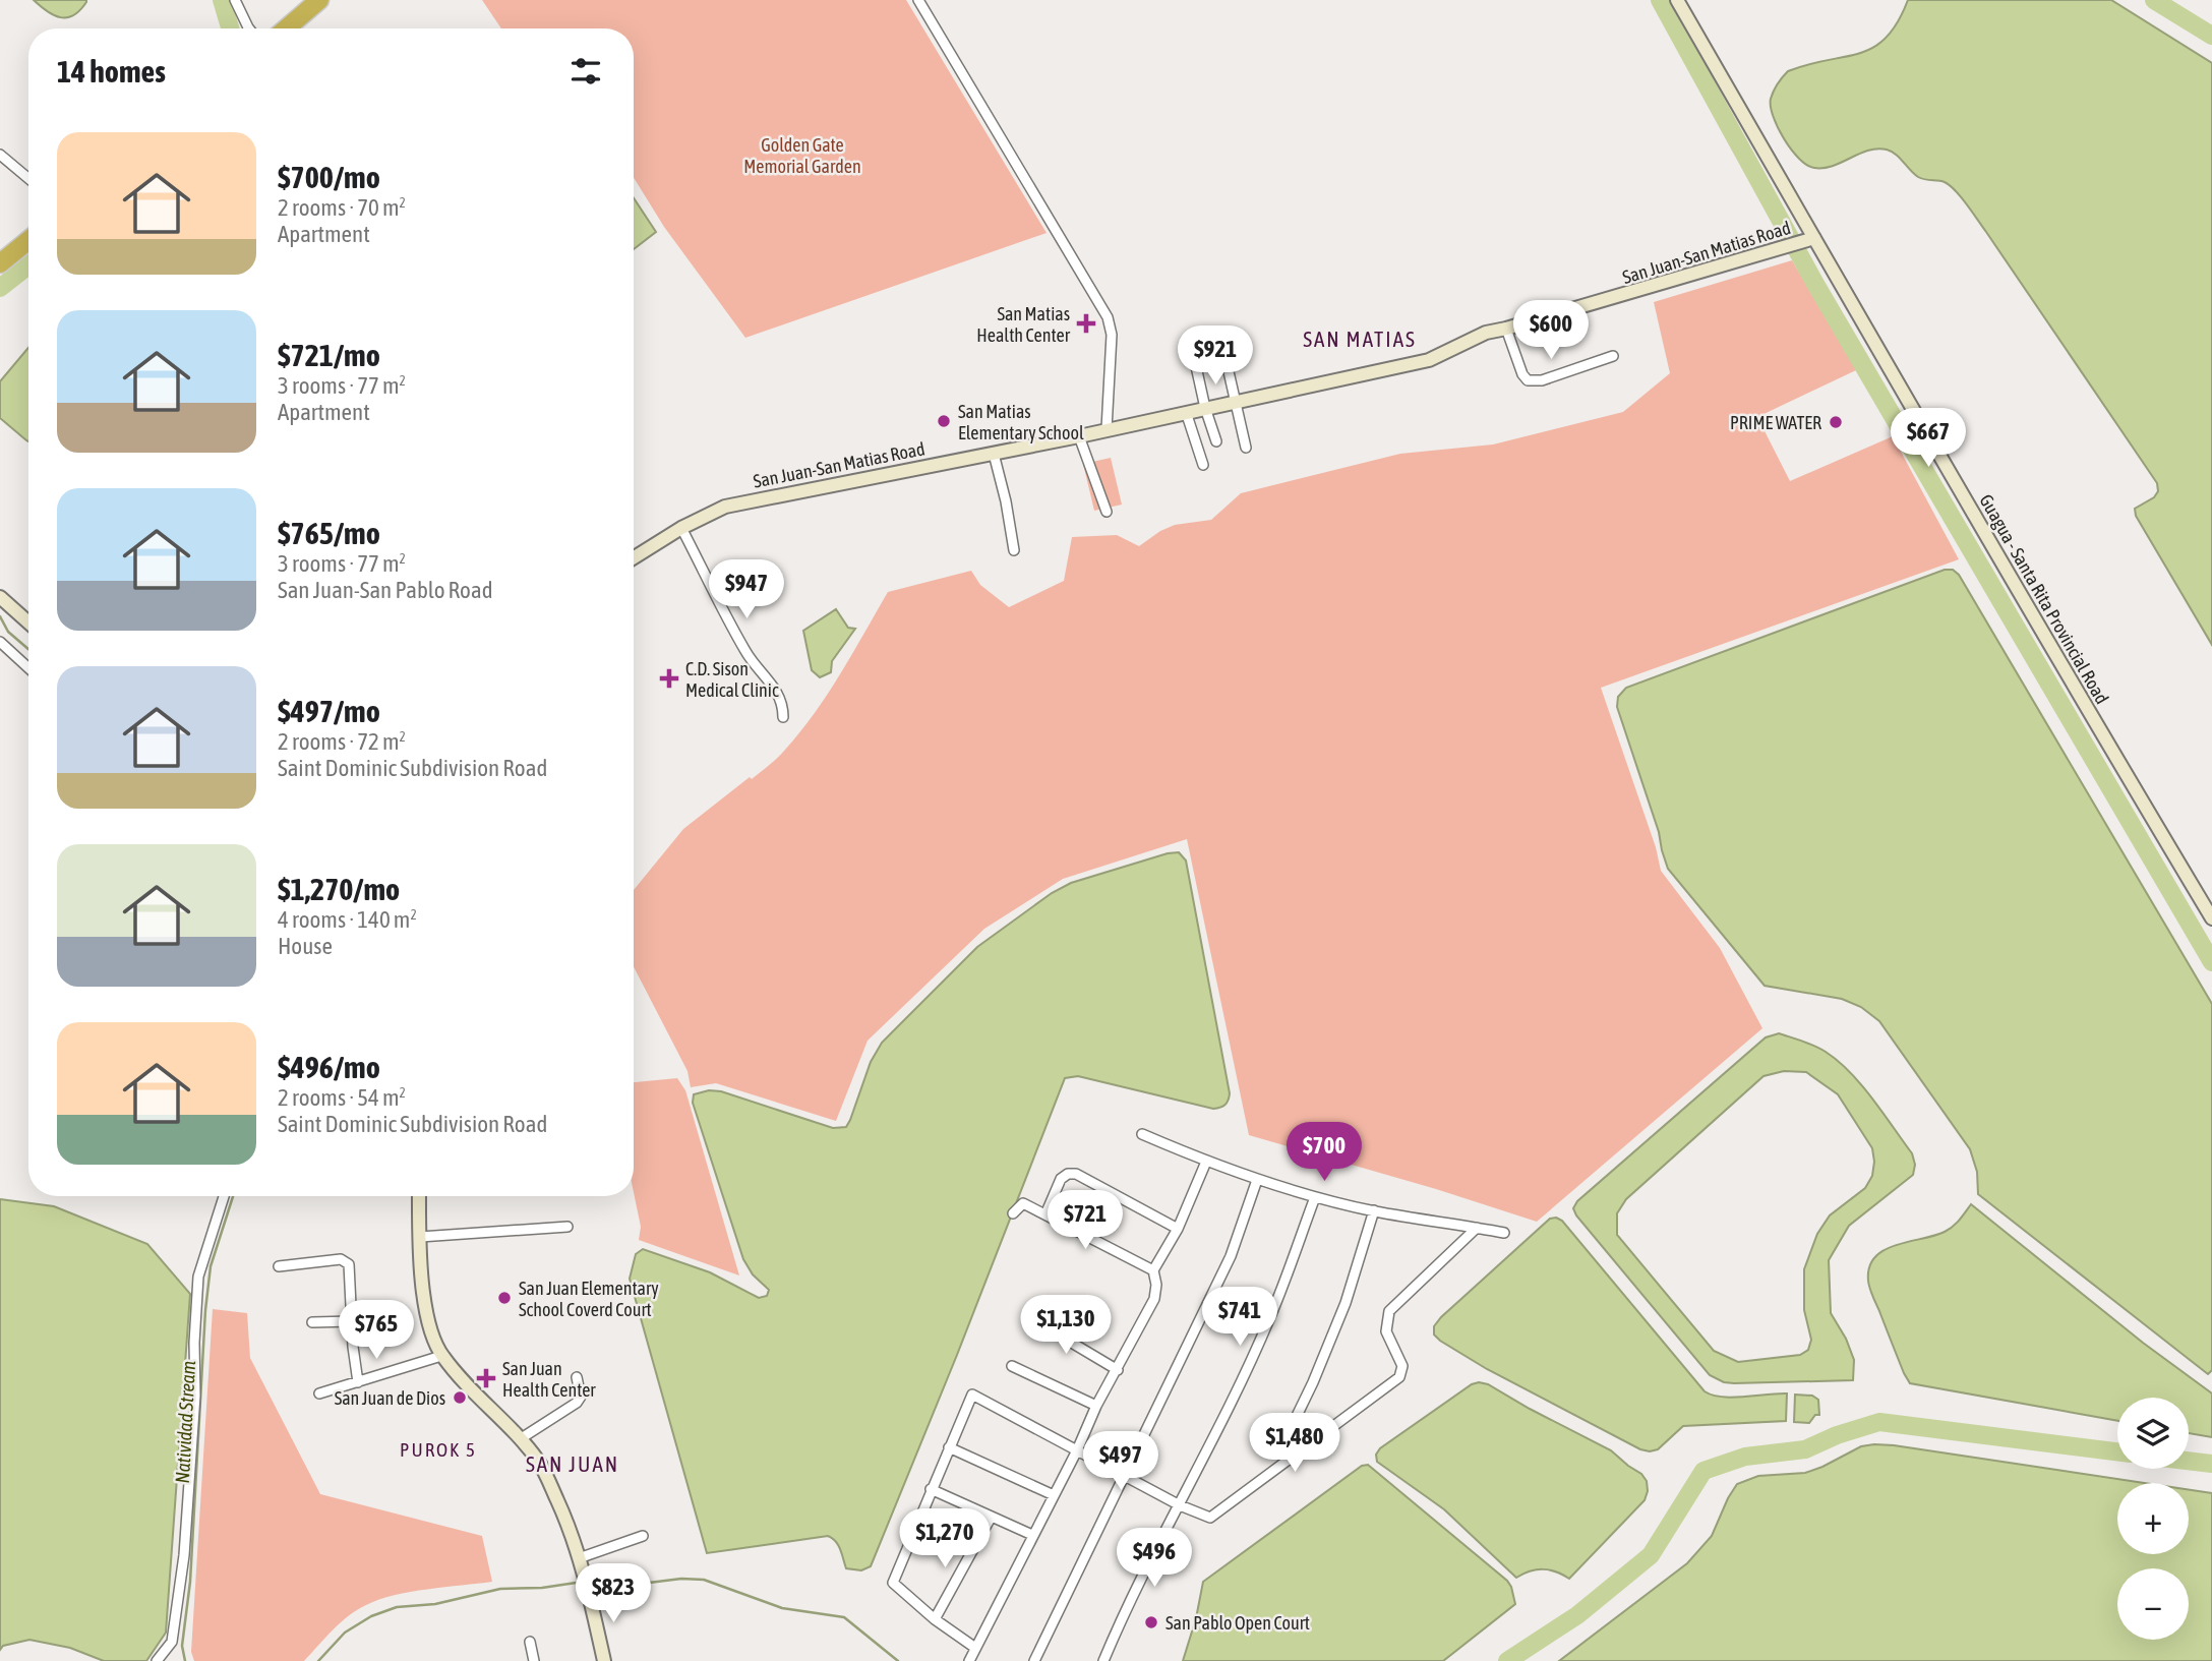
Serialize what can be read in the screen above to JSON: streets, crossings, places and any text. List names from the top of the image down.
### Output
{
  "streets": {
    "street": ["San Juan-San Matias Road", "Guagua - Santa Rita Provincial Road"]
  },
  "crossings": [
    ["San Juan-San Matias Road", "Guagua - Santa Rita Provincial Road"]
  ],
  "districts": ["SAN MATIAS", "PUROK 5", "SAN JUAN"],
  "water": ["Natividad Stream"],
  "parks": ["Golden Gate Memorial Garden"],
  "places": {
    "health": ["San Matias Health Center", "C.D. Sison Medical Clinic", "San Juan Health Center"],
    "other": [
      "San Matias Elementary School",
      "PRIME WATER",
      "San Juan Elementary School Coverd Court",
      "San Juan de Dios",
      "San Pablo Open Court"
    ]
  },
  "page": {
    "heading": "14 homes",
    "list": [
      {
        "name": "$700/mo",
        "note": "2 rooms · 70 m² · Apartment"
      },
      {
        "name": "$721/mo",
        "note": "3 rooms · 77 m² · Apartment"
      },
      {
        "name": "$765/mo",
        "note": "3 rooms · 77 m² · San Juan-San Pablo Road"
      },
      {
        "name": "$497/mo",
        "note": "2 rooms · 72 m² · Saint Dominic Subdivision Road"
      },
      {
        "name": "$1,270/mo",
        "note": "4 rooms · 140 m² · House"
      },
      {
        "name": "$496/mo",
        "note": "2 rooms · 54 m² · Saint Dominic Subdivision Road"
      }
    ],
    "price": [
      "$600",
      "$921",
      "$667",
      "$947",
      "$700",
      "$721",
      "$741",
      "$1,130",
      "$765",
      "$1,480",
      "$497",
      "$1,270",
      "$496",
      "$823"
    ],
    "map_buttons": ["+", "−"]
  }
}
